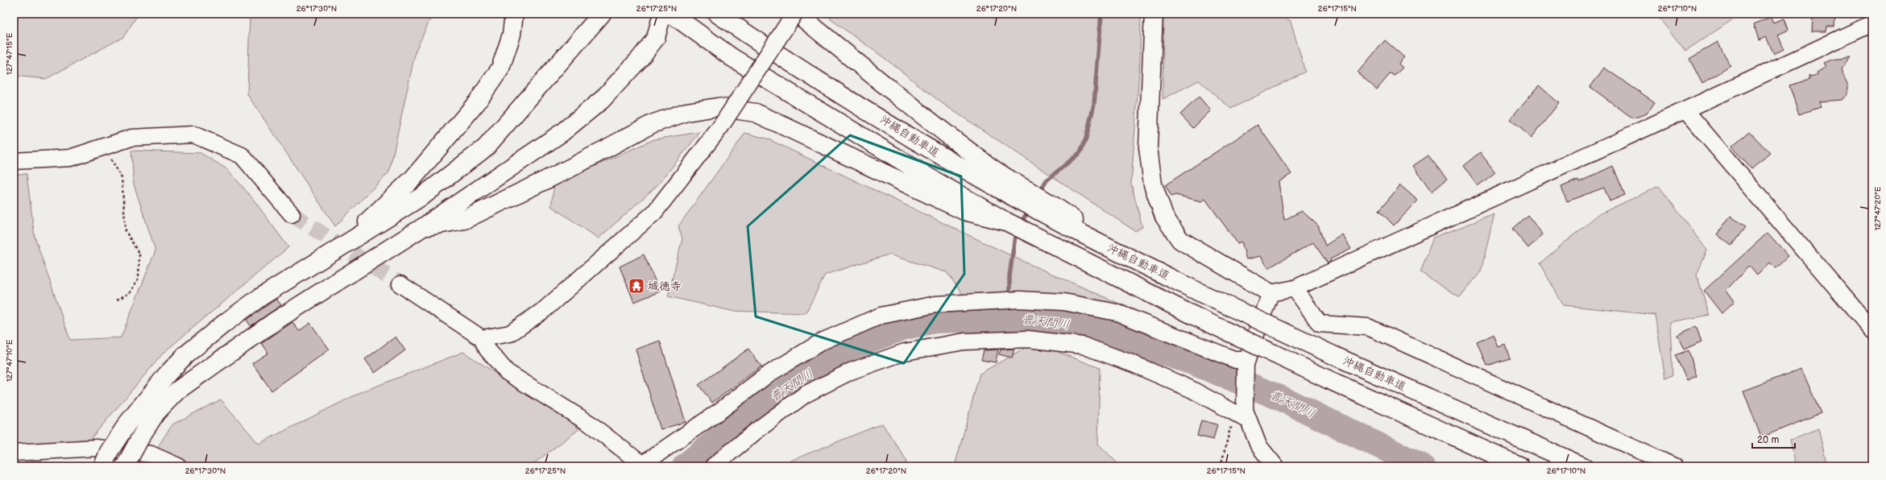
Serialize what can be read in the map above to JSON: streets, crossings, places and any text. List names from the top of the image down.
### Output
{
  "streets": {
    "main road": ["沖縄自動車道"]
  },
  "water": ["普天間川"],
  "places": {
    "temple": ["城徳寺"]
  },
  "scale_bar": "20 m",
  "coordinates": [
    "26°17'30\"N",
    "26°17'25\"N",
    "26°17'20\"N",
    "26°17'15\"N",
    "26°17'10\"N",
    "127°47'15\"E",
    "127°47'20\"E",
    "127°47'10\"E"
  ]
}
